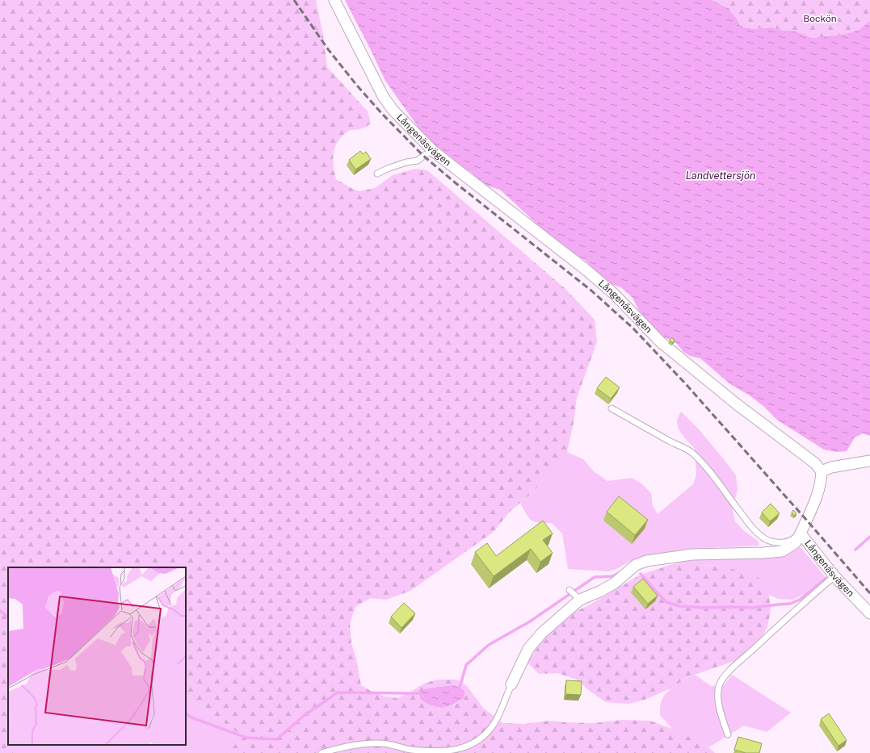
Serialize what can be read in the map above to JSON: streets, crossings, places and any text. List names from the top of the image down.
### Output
{
  "streets": {
    "street": ["Långenäsvägen"]
  },
  "water": ["Landvettersjön"],
  "parks": ["Bockön"]
}
